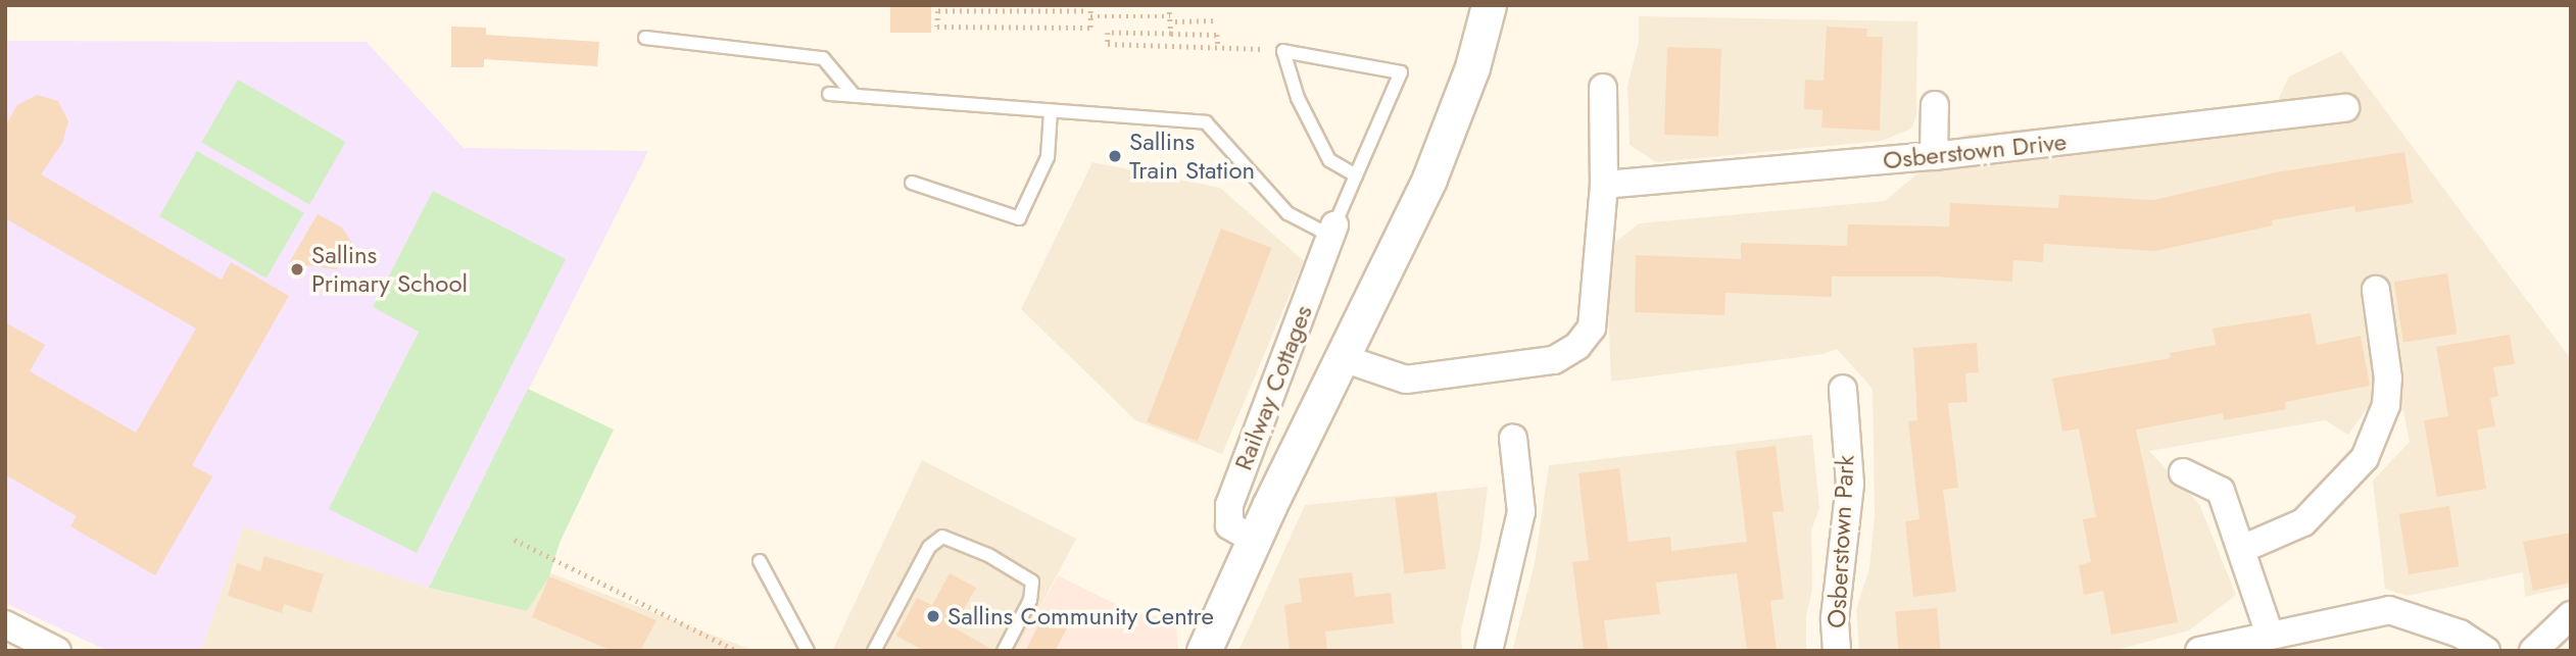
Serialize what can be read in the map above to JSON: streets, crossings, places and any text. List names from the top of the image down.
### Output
{
  "streets": {
    "street": ["Osberstown Drive", "Railway Cottages", "Osberstown Park"]
  },
  "places": ["Sallins Train Station", "Sallins Primary School", "Sallins Community Centre"]
}
